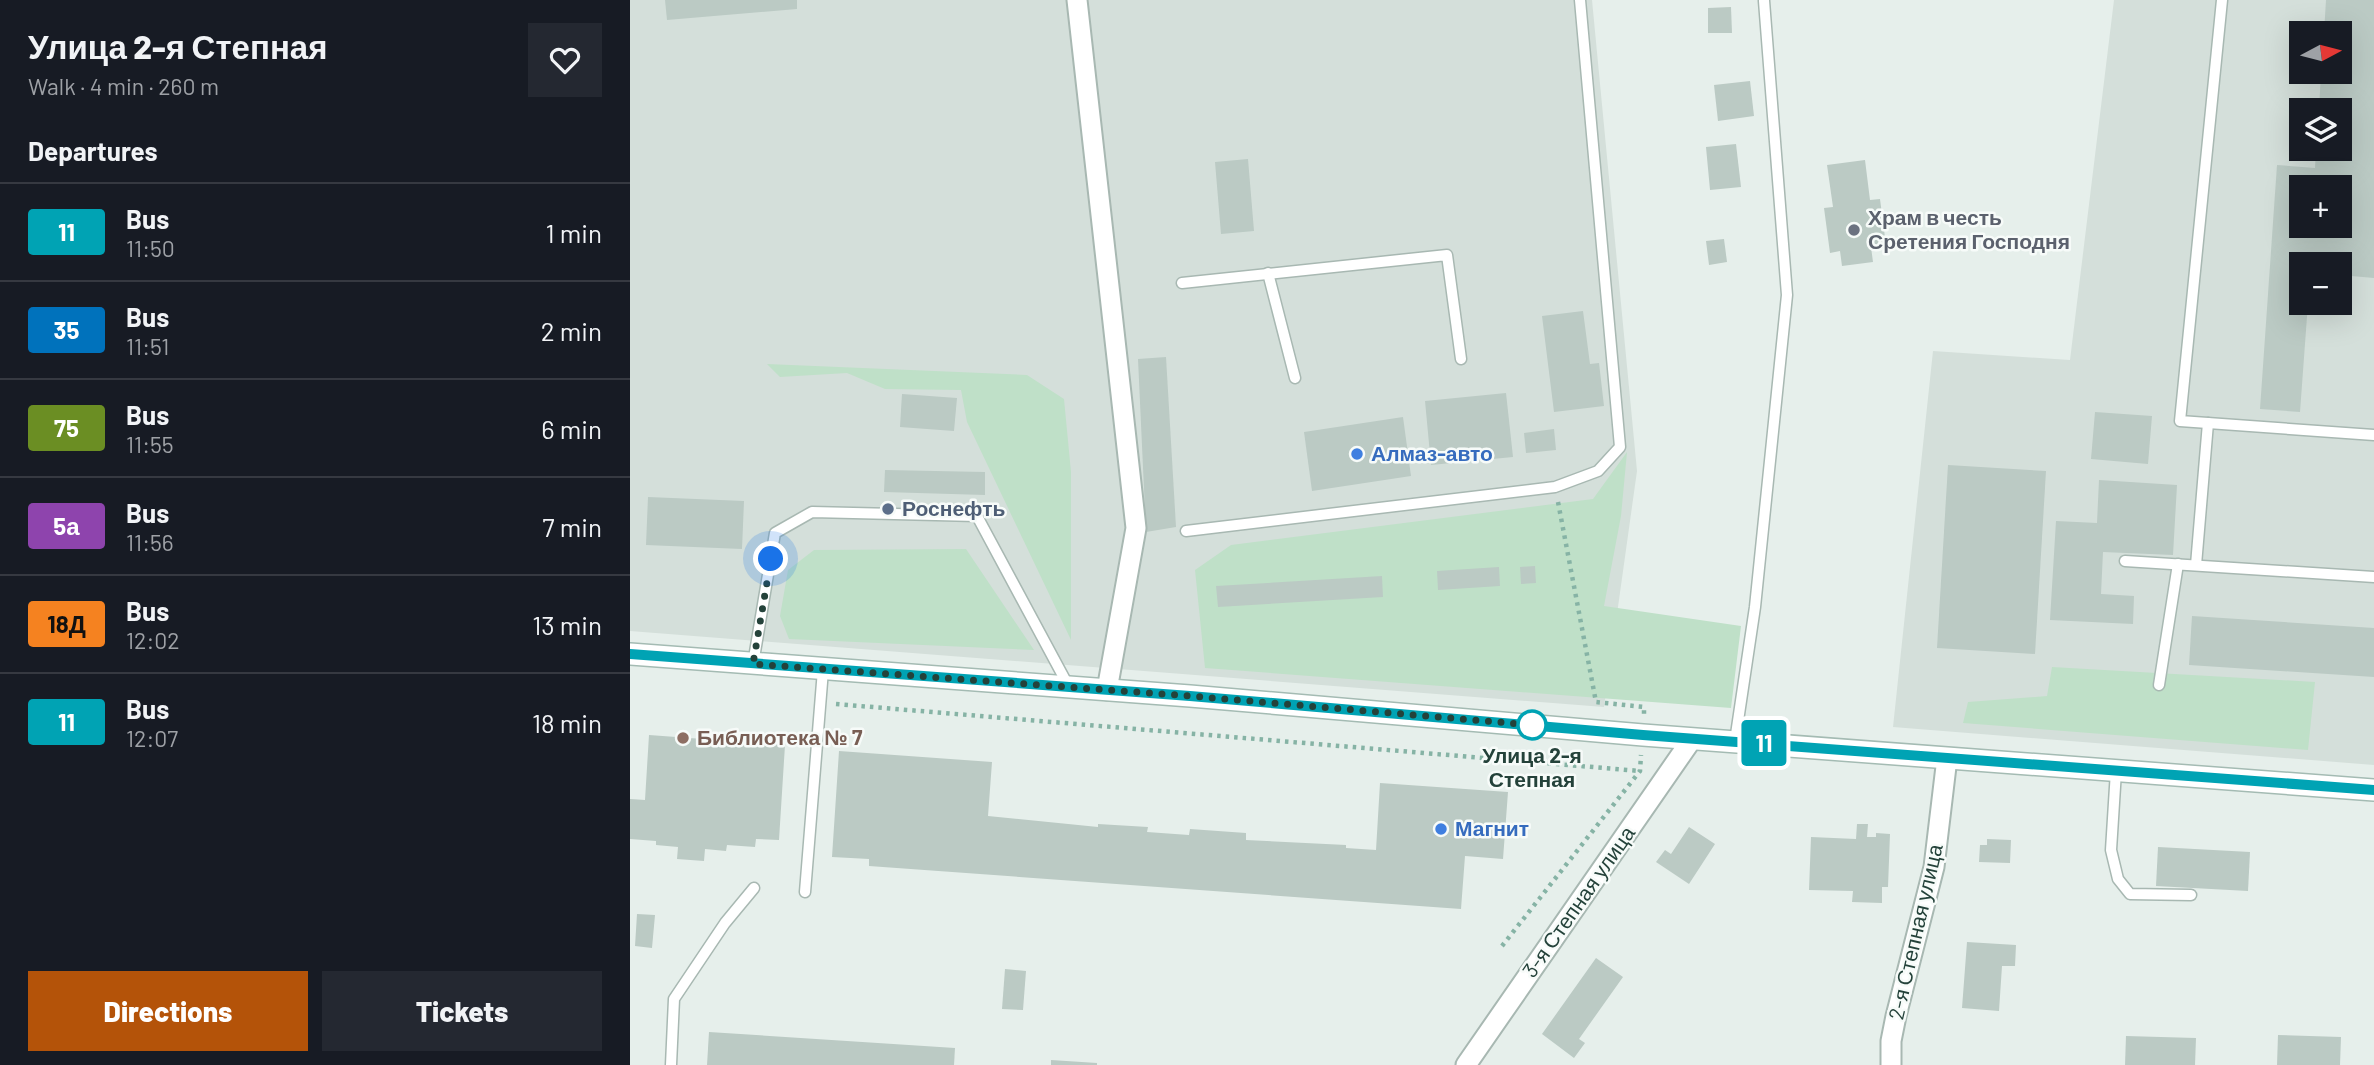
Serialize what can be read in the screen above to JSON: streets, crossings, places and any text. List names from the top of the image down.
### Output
{
  "streets": {
    "street": ["3-я Степная улица", "2-я Степная улица"]
  },
  "places": [
    "Храм в честь Сретения Господня",
    "Алмаз-авто",
    "Роснефть",
    "Улица 2-я Степная",
    "Библиотека № 7",
    "Магнит"
  ],
  "lines": ["bus line 11"],
  "north": "right",
  "page": {
    "heading": [
      ["Улица 2-я Степная", "Walk · 4 min · 260 m"],
      "Departures"
    ],
    "on_map": "11",
    "map_buttons": ["+", "−"],
    "list": [
      {
        "mark": "11",
        "name": "Bus",
        "note": "11:50",
        "value": "1 min"
      },
      {
        "mark": "35",
        "name": "Bus",
        "note": "11:51",
        "value": "2 min"
      },
      {
        "mark": "75",
        "name": "Bus",
        "note": "11:55",
        "value": "6 min"
      },
      {
        "mark": "5а",
        "name": "Bus",
        "note": "11:56",
        "value": "7 min"
      },
      {
        "mark": "18Д",
        "name": "Bus",
        "note": "12:02",
        "value": "13 min"
      },
      {
        "mark": "11",
        "name": "Bus",
        "note": "12:07",
        "value": "18 min"
      }
    ],
    "buttons": ["Directions", "Tickets"]
  }
}
